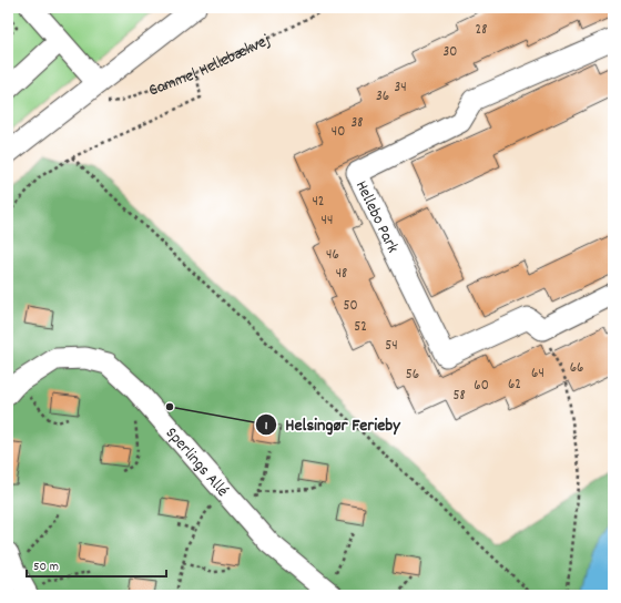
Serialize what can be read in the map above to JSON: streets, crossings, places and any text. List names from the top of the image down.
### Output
{
  "streets": {
    "street": ["Hellebo Park", "Sperlings Allé"],
    "path": ["Gammel Hellebækvej"]
  },
  "places": ["Helsingør Ferieby"],
  "house_numbers": [
    "28",
    "30",
    "34",
    "36",
    "38",
    "40",
    "42",
    "44",
    "46",
    "48",
    "50",
    "52",
    "54",
    "66",
    "64",
    "56",
    "62",
    "60",
    "58"
  ],
  "scale_bar": "50 m"
}
